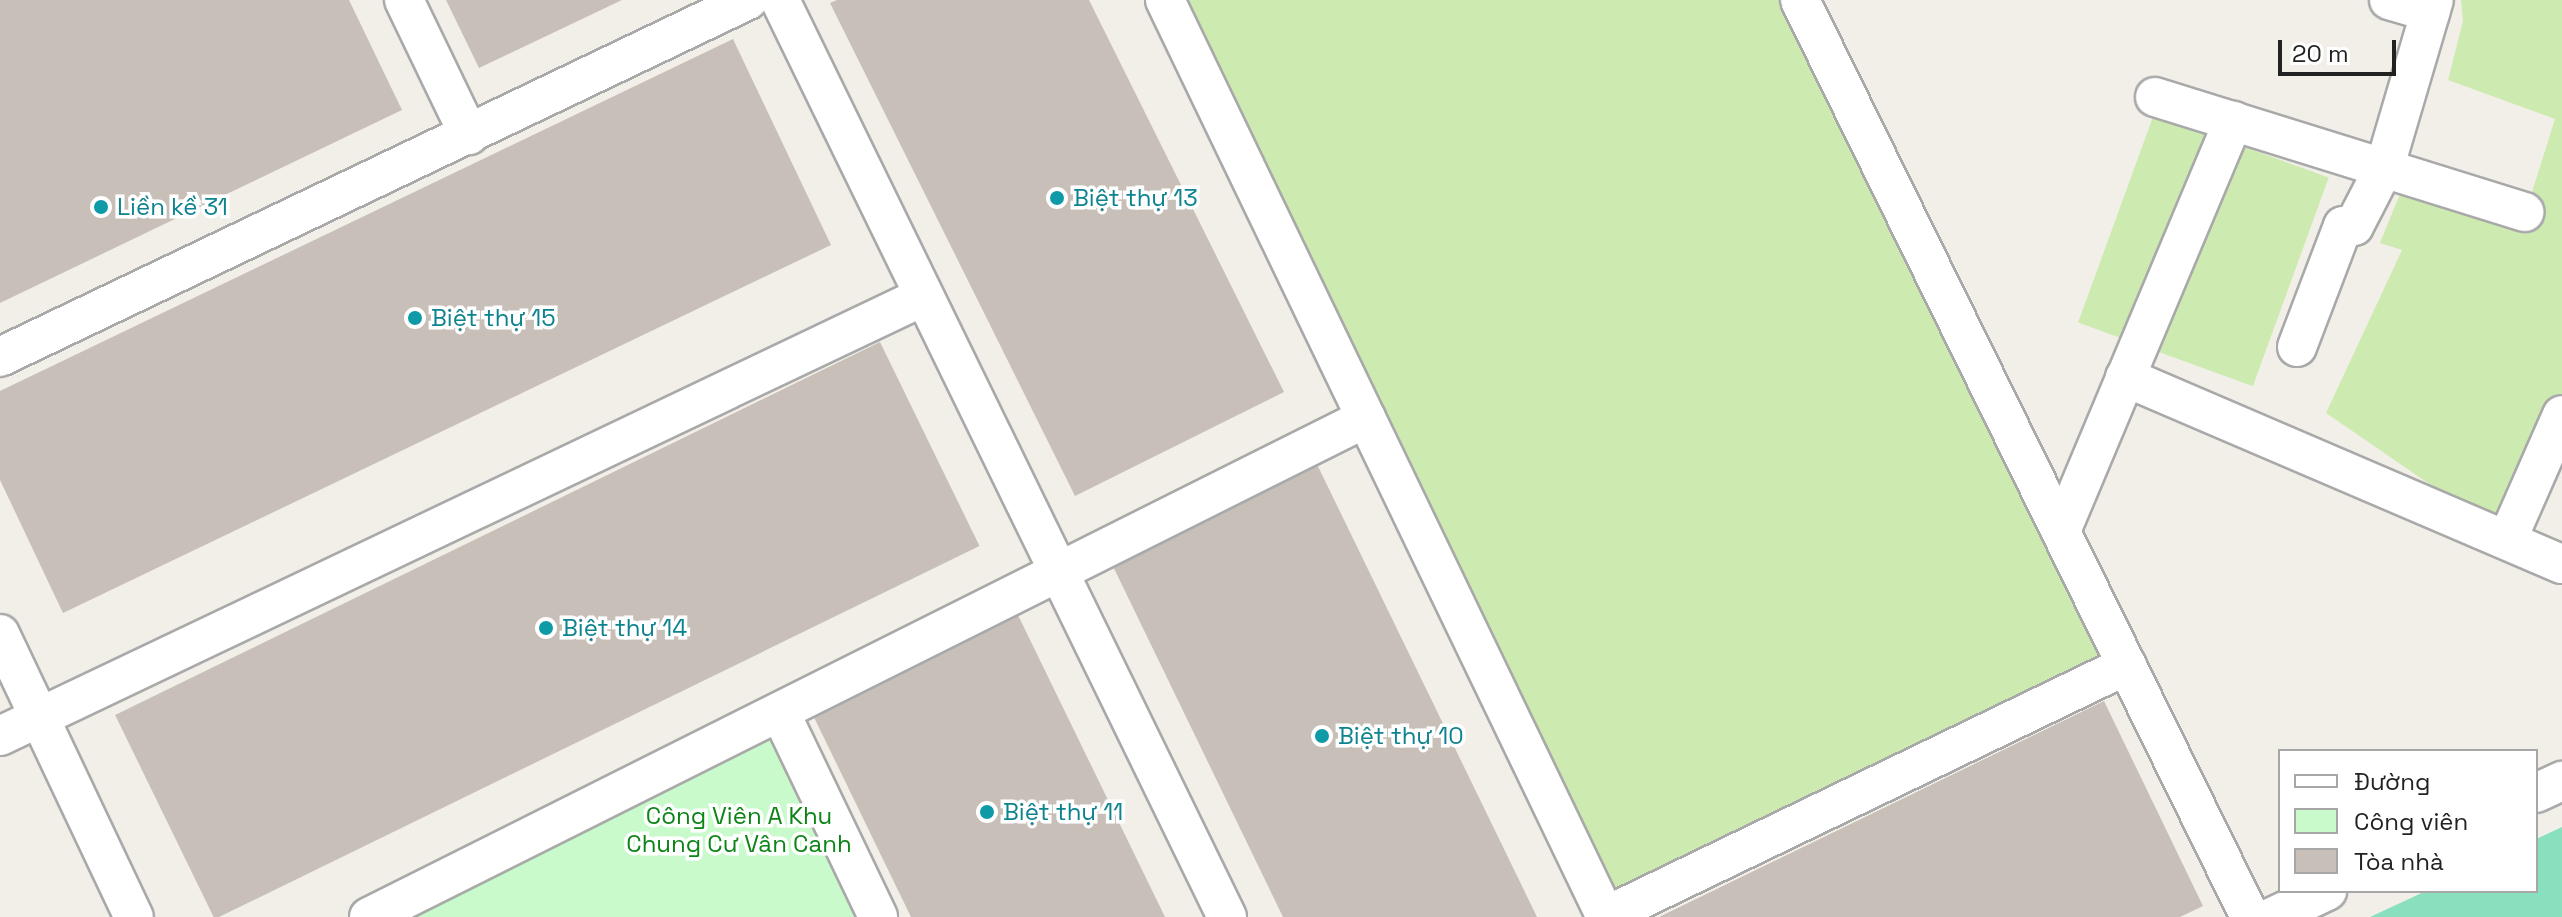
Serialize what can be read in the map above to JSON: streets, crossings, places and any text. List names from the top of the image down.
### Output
{
  "parks": ["Công Viên A Khu Chung Cư Vân Canh"],
  "places": [
    "Biệt thự 13",
    "Liền kề 31",
    "Biệt thự 15",
    "Biệt thự 14",
    "Biệt thự 10",
    "Biệt thự 11"
  ],
  "legend": ["Đường", "Công viên", "Tòa nhà"],
  "scale_bar": "20 m"
}
